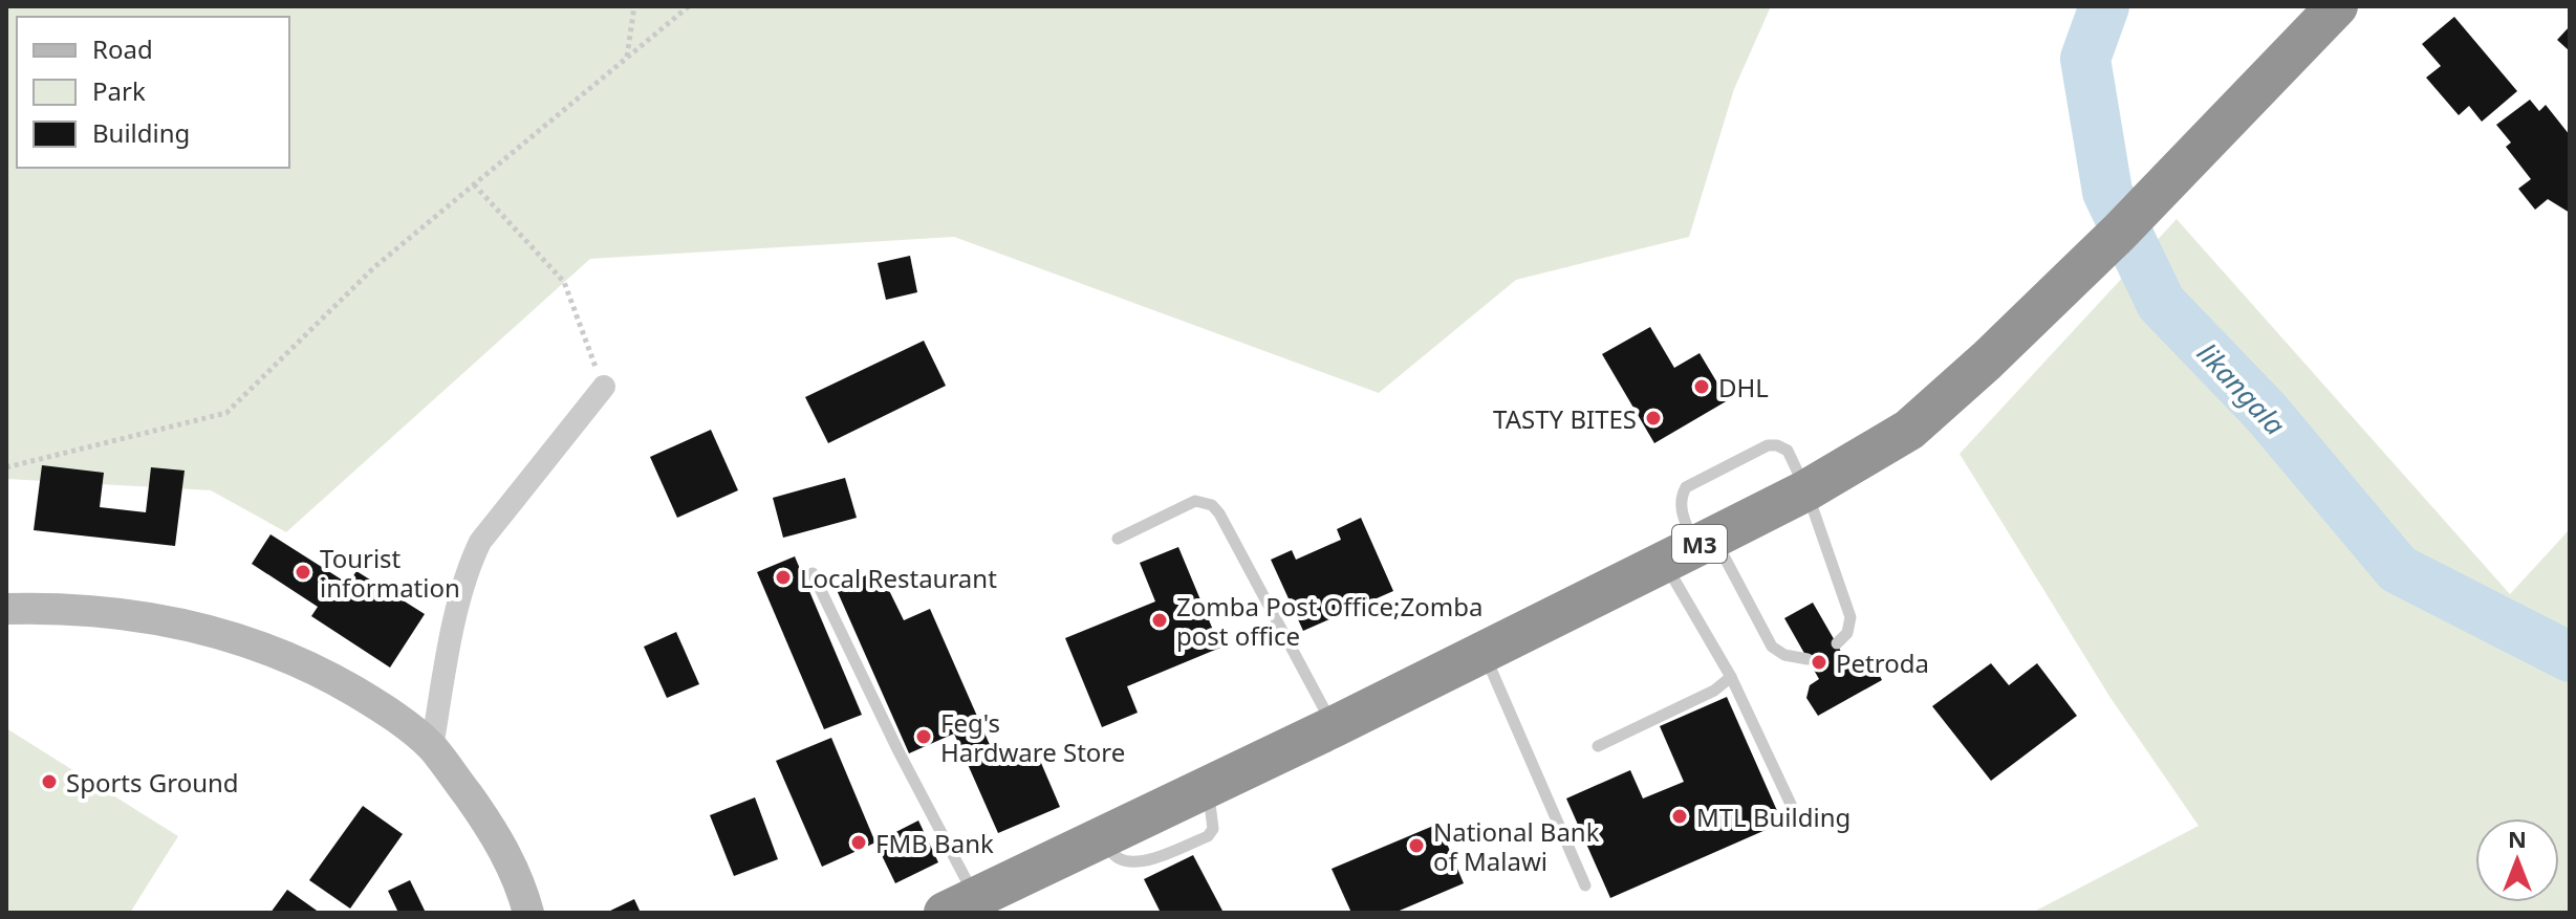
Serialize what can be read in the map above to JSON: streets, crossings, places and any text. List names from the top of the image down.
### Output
{
  "streets": {
    "highway": ["M3"]
  },
  "water": ["likangala"],
  "places": [
    "DHL",
    "TASTY BITES",
    "Tourist information",
    "Local Restaurant",
    "Zomba Post Office;Zomba post office",
    "Petroda",
    "Feg's Hardware Store",
    "Sports Ground",
    "MTL Building",
    "FMB Bank",
    "National Bank of Malawi"
  ],
  "legend": ["Road", "Park", "Building"],
  "north": "top"
}
